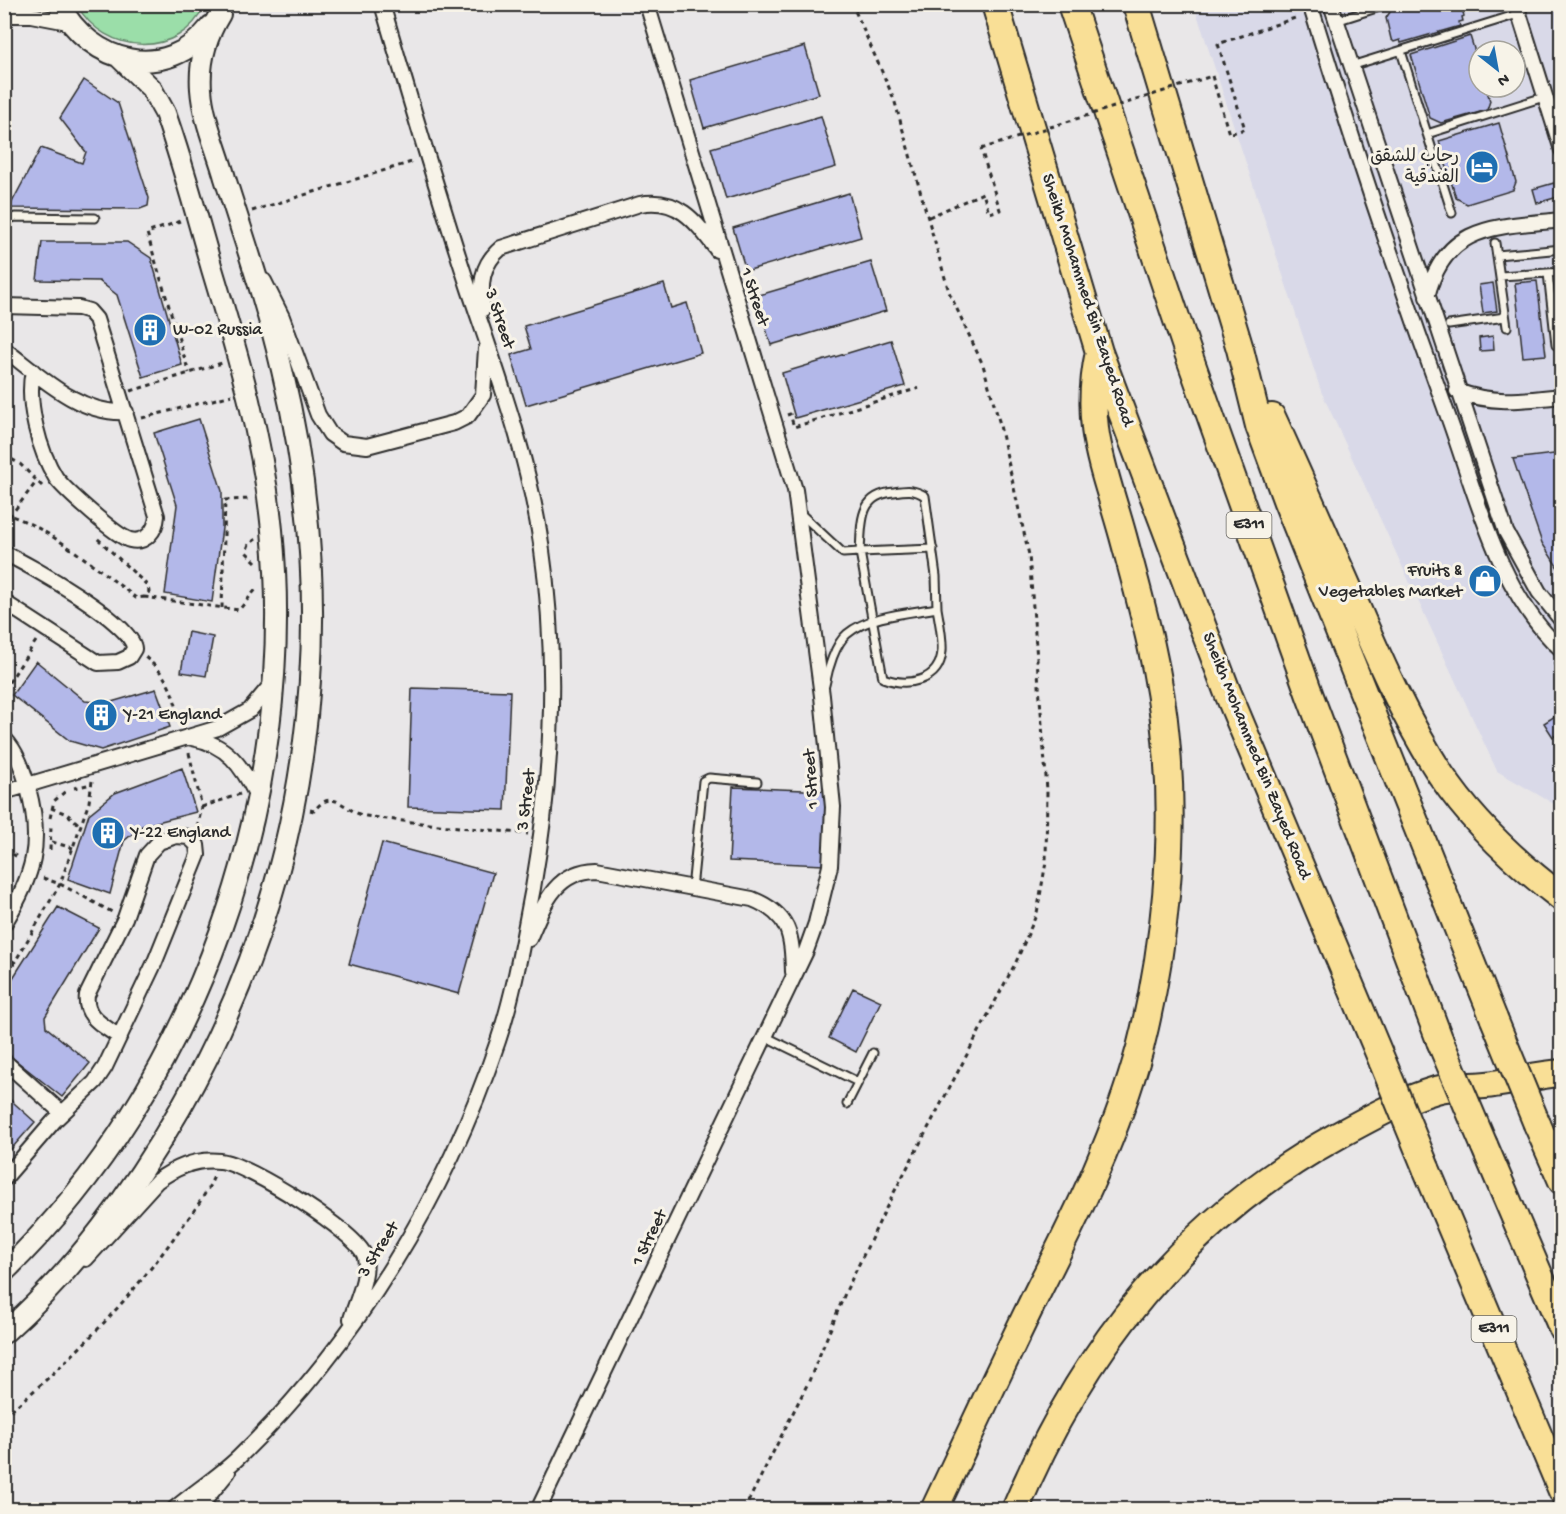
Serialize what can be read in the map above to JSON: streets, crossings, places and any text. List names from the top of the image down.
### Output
{
  "streets": {
    "highway": ["Sheikh Mohammed Bin Zayed Road", "E311"],
    "street": ["1 Street", "3 Street"]
  },
  "places": {
    "hotel": ["رحاب للشقق الفندقية"],
    "building": ["W-02 Russia", "Y-21 England", "Y-22 England"],
    "shop": ["Fruits & Vegetables Market"]
  },
  "north": "bottom right"
}
